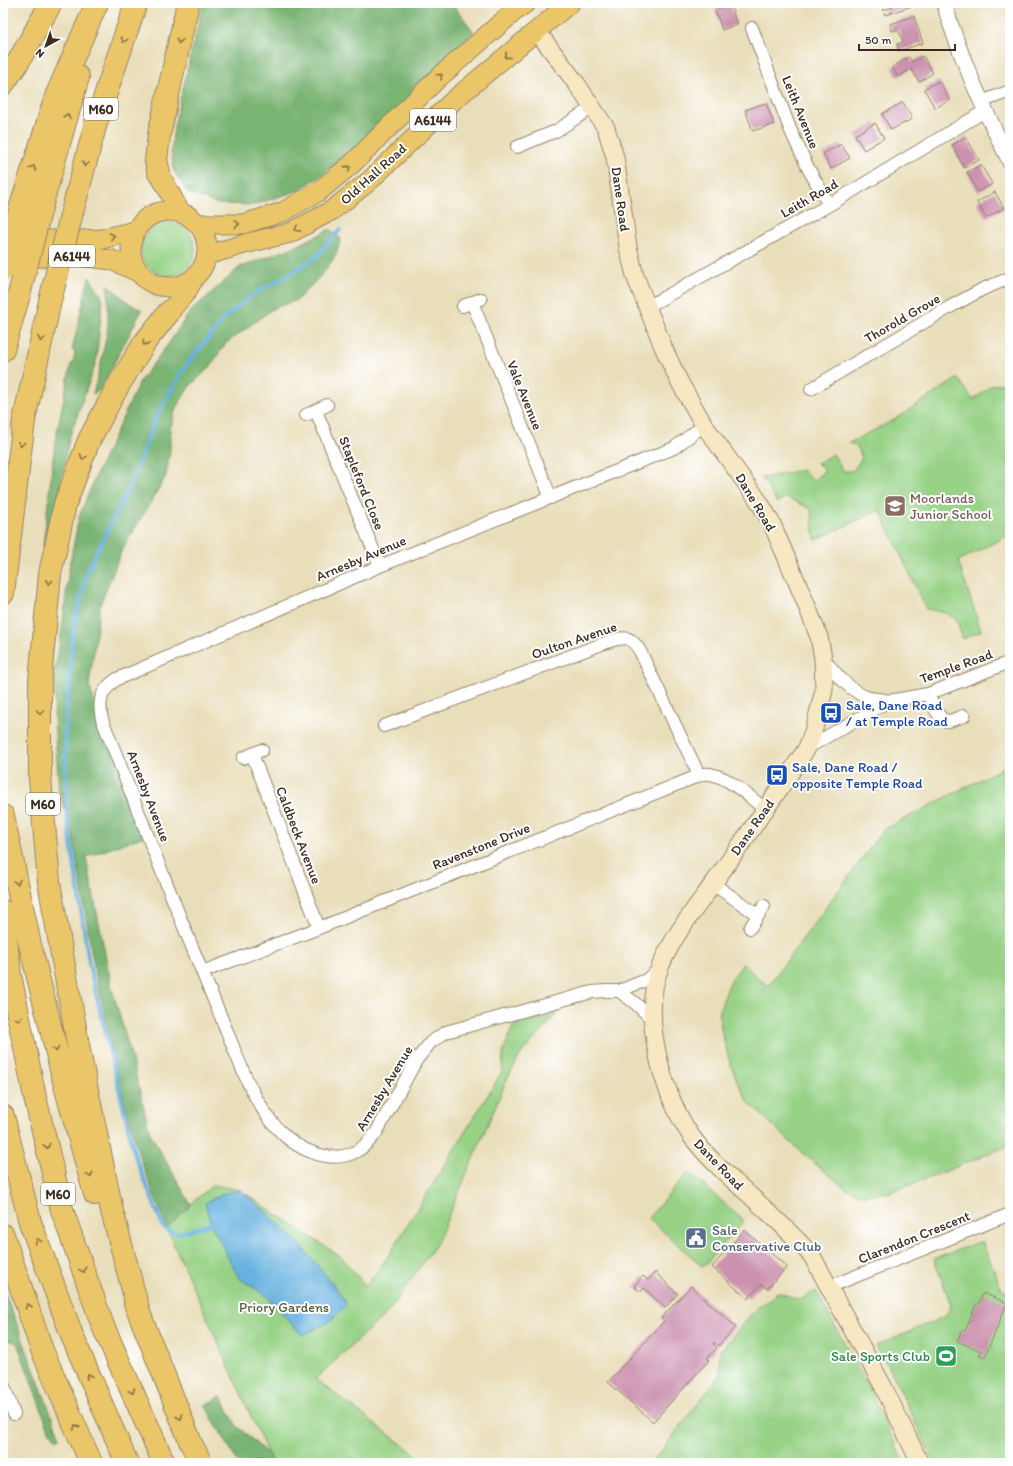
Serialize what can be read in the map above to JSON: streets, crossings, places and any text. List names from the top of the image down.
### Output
{
  "streets": {
    "highway": ["M60"],
    "main road": ["A6144", "Old Hall Road", "Dane Road"],
    "street": [
      "Leith Avenue",
      "Leith Road",
      "Thorold Grove",
      "Vale Avenue",
      "Stapleford Close",
      "Arnesby Avenue",
      "Oulton Avenue",
      "Temple Road",
      "Caldbeck Avenue",
      "Ravenstone Drive",
      "Clarendon Crescent"
    ]
  },
  "crossings": [
    ["Leith Avenue", "Leith Road"],
    ["A6144", "Old Hall Road"],
    ["Old Hall Road", "Dane Road"],
    ["Leith Road", "Dane Road"],
    ["Dane Road", "Arnesby Avenue"],
    ["Dane Road", "Temple Road"],
    ["Dane Road", "Ravenstone Drive"],
    ["Dane Road", "Clarendon Crescent"],
    ["Vale Avenue", "Arnesby Avenue"],
    ["Stapleford Close", "Arnesby Avenue"],
    ["Arnesby Avenue", "Ravenstone Drive"],
    ["Oulton Avenue", "Ravenstone Drive"],
    ["Caldbeck Avenue", "Ravenstone Drive"]
  ],
  "parks": ["Priory Gardens"],
  "places": {
    "school or university": ["Moorlands Junior School"],
    "bus stop": ["Sale, Dane Road / at Temple Road", "Sale, Dane Road / opposite Temple Road"],
    "public building": ["Sale Conservative Club"],
    "sports": ["Sale Sports Club"]
  },
  "scale_bar": "50 m",
  "north": "bottom left"
}
